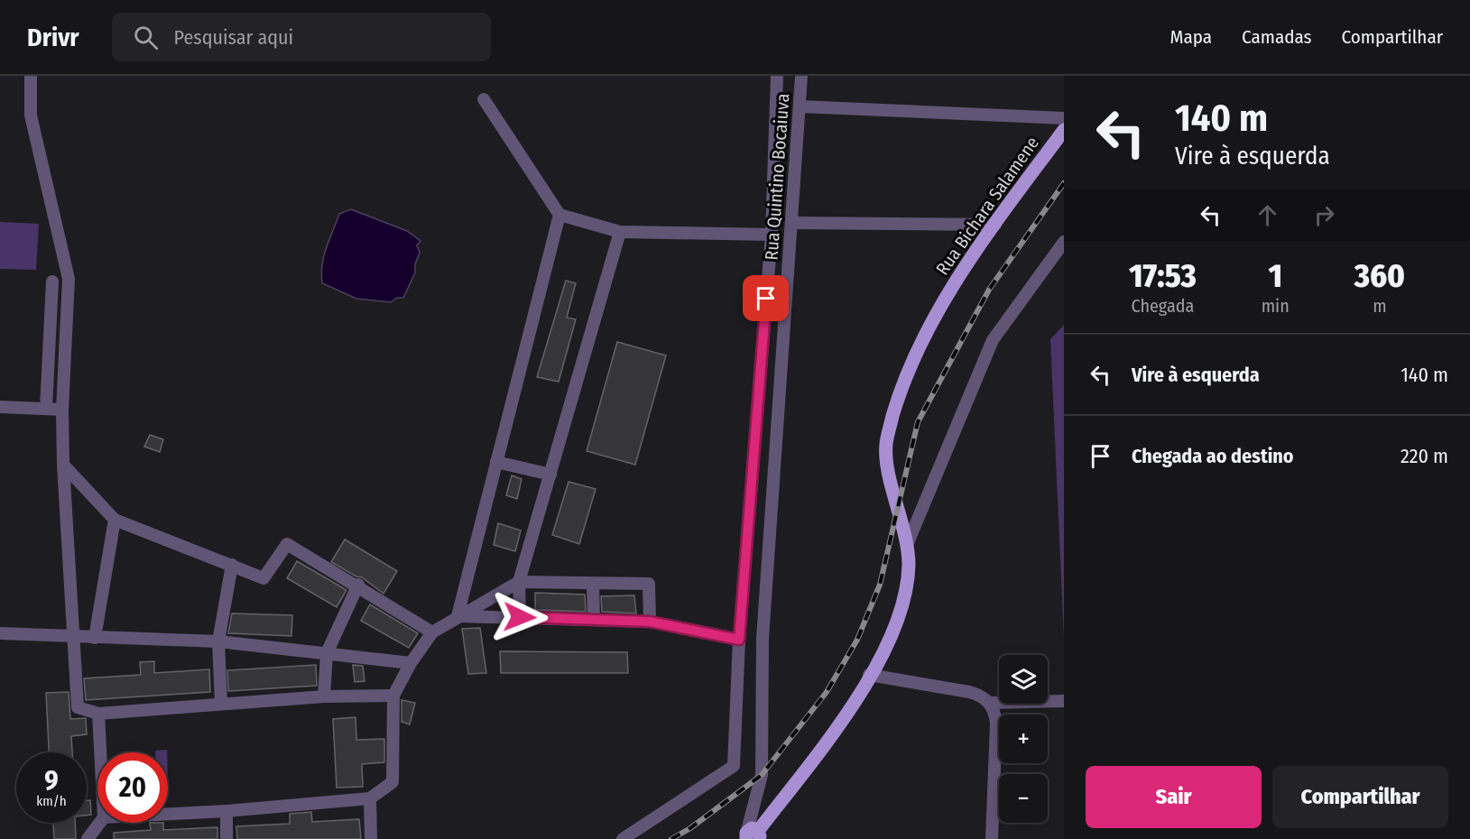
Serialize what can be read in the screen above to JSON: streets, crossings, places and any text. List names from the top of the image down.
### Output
{
  "streets": {
    "main road": ["Rua Bichara Salamene"],
    "street": ["Rua Quintino Bocaiuva"]
  },
  "crossings": [
    ["Rua Quintino Bocaiuva", "Rua Bichara Salamene"]
  ],
  "page": {
    "header": "Drivr",
    "search": "Pesquisar aqui",
    "nav": ["Mapa", "Camadas", "Compartilhar"],
    "turn": ["140 m", "Vire à esquerda"],
    "eta": [
      "17:53",
      "Chegada",
      "1",
      "min",
      "360",
      "m"
    ],
    "list": [
      {
        "name": "Vire à esquerda",
        "value": "140 m"
      },
      {
        "name": "Chegada ao destino",
        "value": "220 m"
      }
    ],
    "map_buttons": ["+", "−"],
    "speed": "9 km/h",
    "limit": "20",
    "buttons": ["Sair", "Compartilhar"]
  }
}
